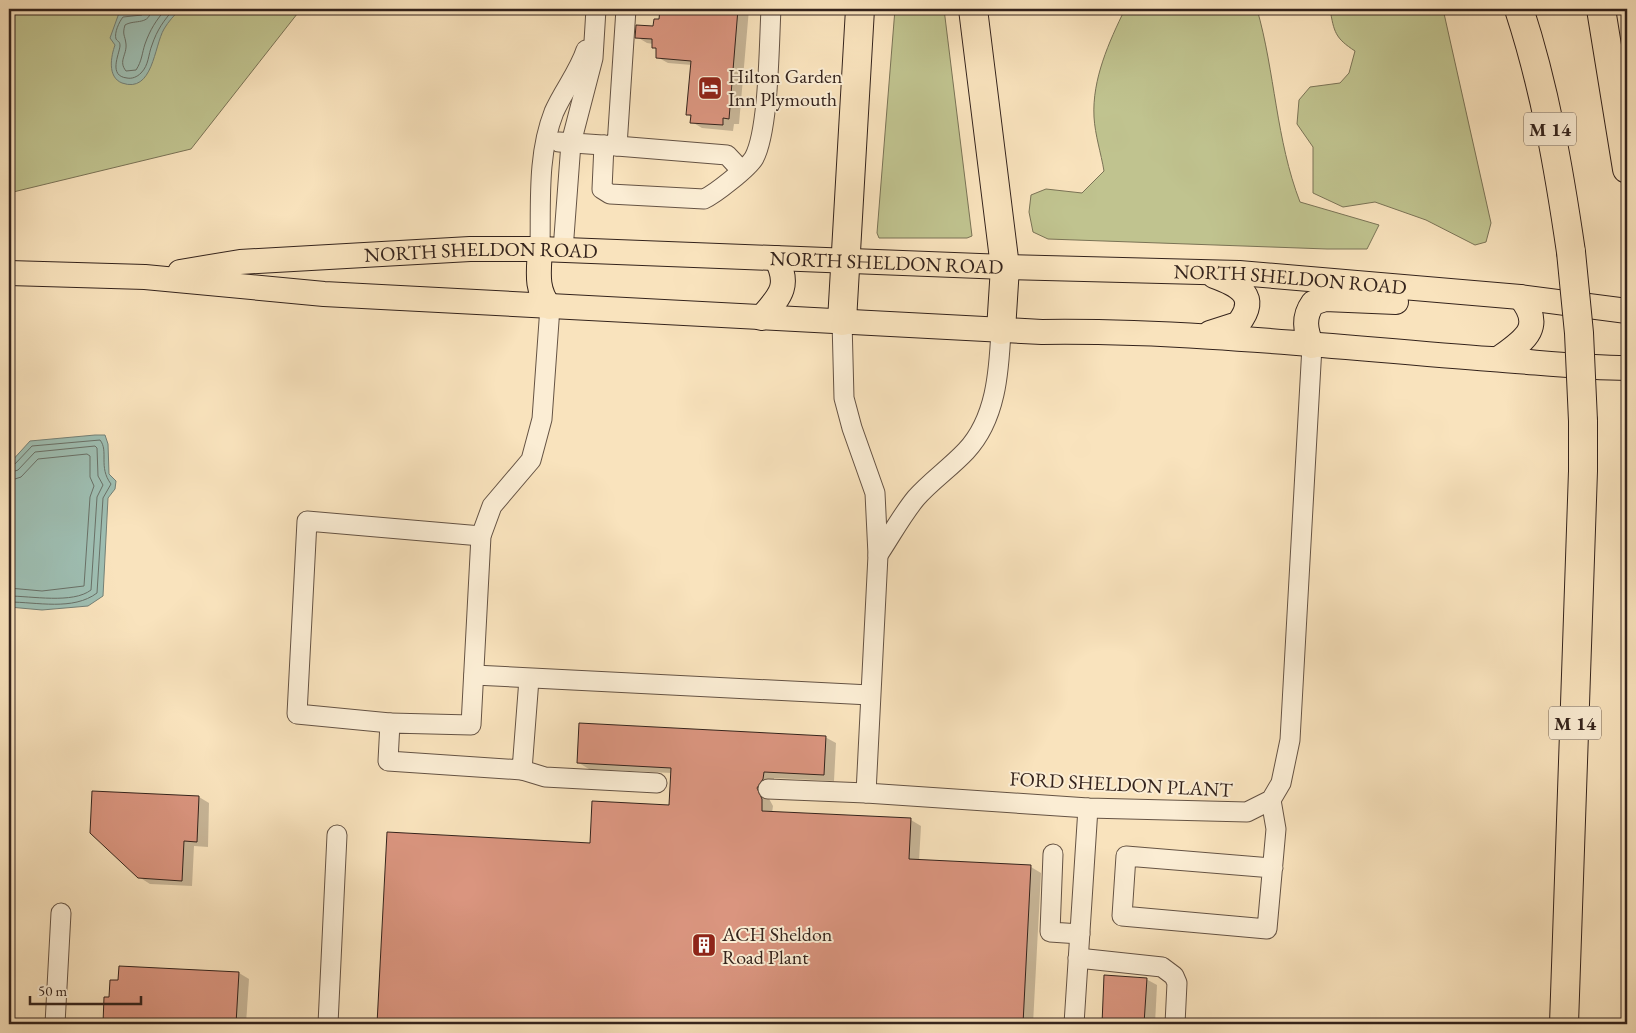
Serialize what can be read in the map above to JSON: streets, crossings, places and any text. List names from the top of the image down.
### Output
{
  "streets": {
    "highway": ["M 14"],
    "main road": ["NORTH SHELDON ROAD"],
    "street": ["FORD SHELDON PLANT"]
  },
  "places": {
    "hotel": ["Hilton Garden Inn Plymouth"],
    "building": ["ACH Sheldon Road Plant"]
  },
  "scale_bar": "50 m"
}
